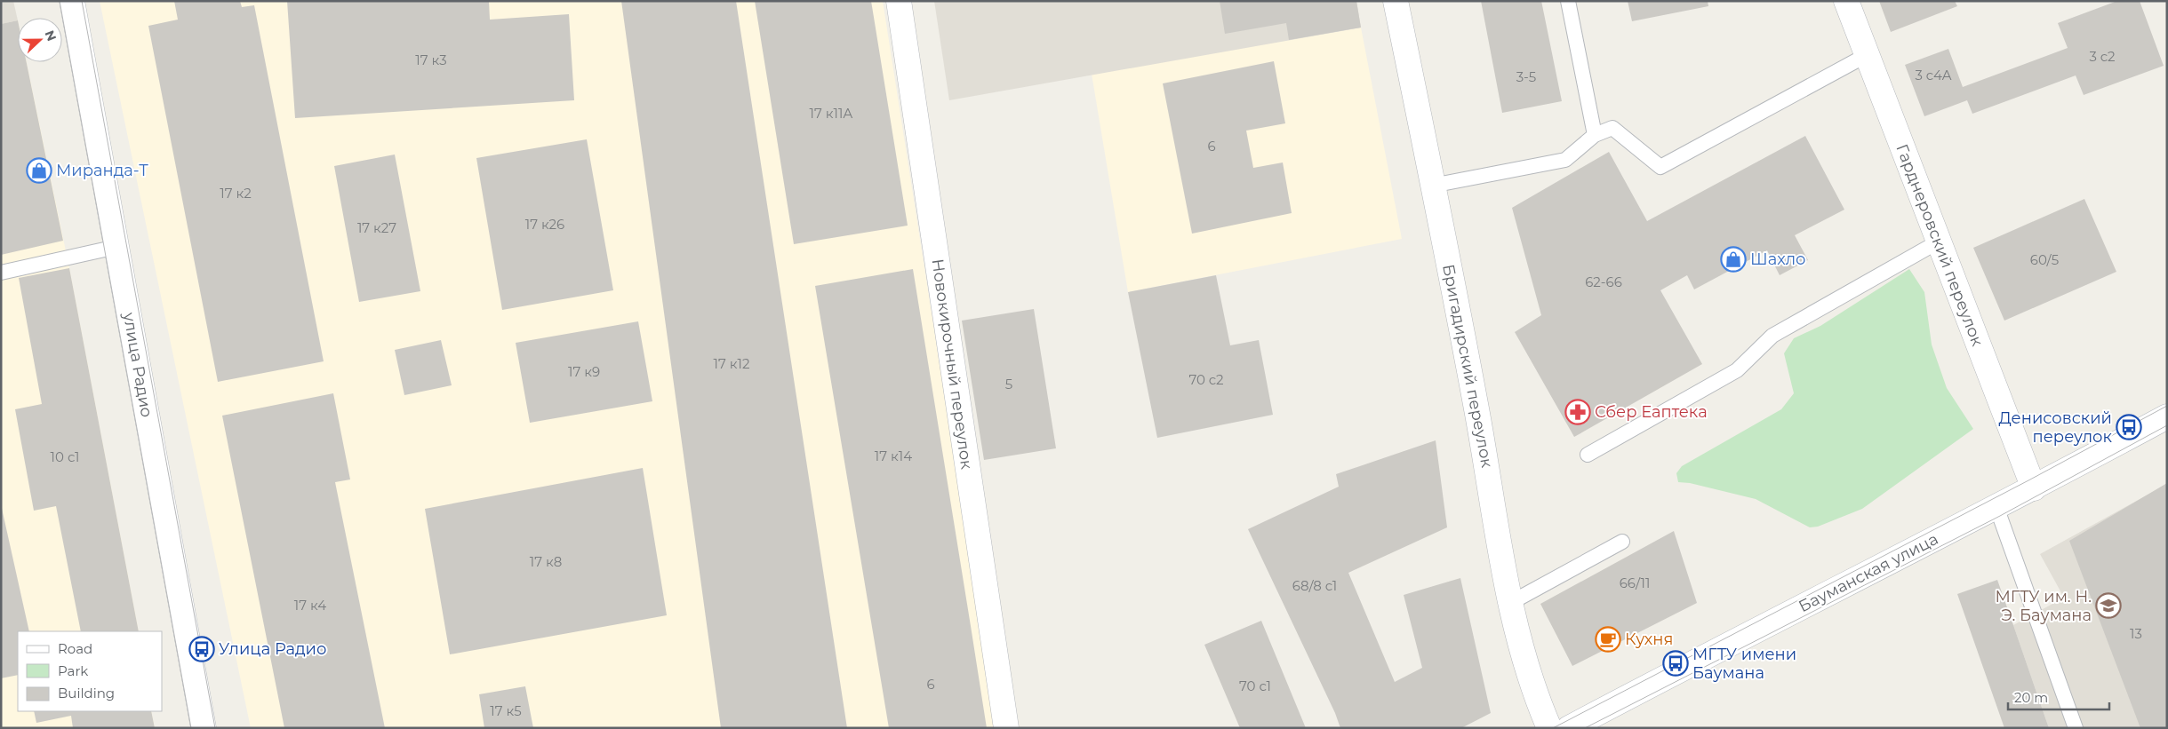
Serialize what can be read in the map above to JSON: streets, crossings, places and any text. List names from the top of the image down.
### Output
{
  "streets": {
    "street": [
      "Гарднеровский переулок",
      "Новокирочный переулок",
      "улица Радио",
      "Бригадирский переулок",
      "Бауманская улица"
    ]
  },
  "crossings": [
    ["Гарднеровский переулок", "Бауманская улица"]
  ],
  "places": {
    "shop": ["Миранда-Т", "Шахло"],
    "pharmacy": ["Сбер Еаптека"],
    "bus stop": ["Денисовский переулок", "Улица Радио", "МГТУ имени Баумана"],
    "school or university": ["МГТУ им. Н. Э. Баумана"],
    "cafe": ["Кухня"]
  },
  "house_numbers": [
    "3 с2",
    "17 к3",
    "3 c4A",
    "3-5",
    "17 к11А",
    "6",
    "17 к2",
    "17 к26",
    "17 к27",
    "60/5",
    "62-66",
    "17 к12",
    "17 к9",
    "70 с2",
    "5",
    "17 к14",
    "10 с1",
    "17 к8",
    "66/11",
    "68/8 с1",
    "17 к4",
    "13",
    "6",
    "70 с1",
    "17 к5"
  ],
  "legend": ["Road", "Park", "Building"],
  "scale_bar": "20 m",
  "north": "right"
}
